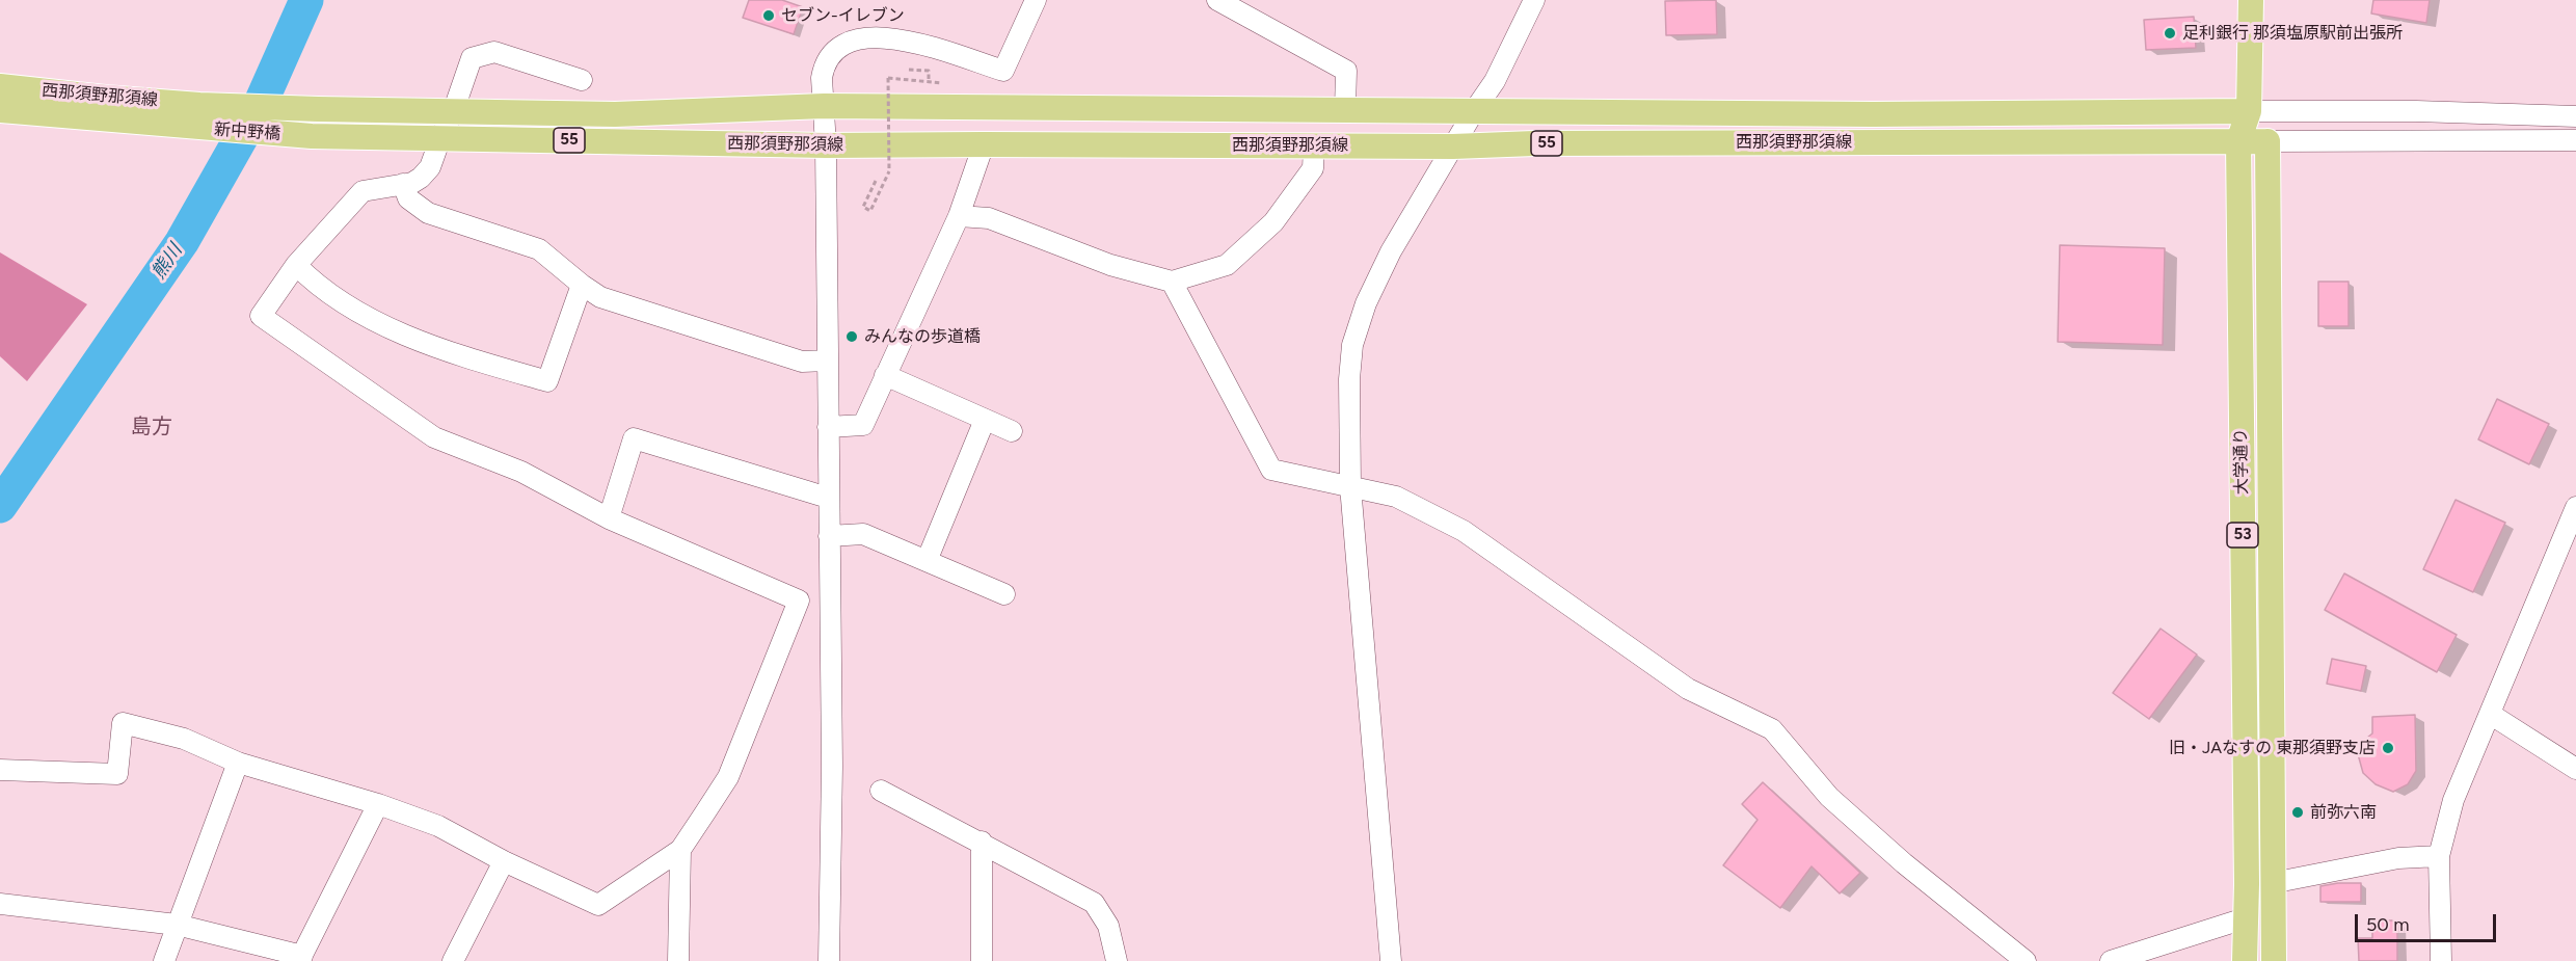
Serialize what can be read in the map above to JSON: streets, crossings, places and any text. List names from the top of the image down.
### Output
{
  "streets": {
    "main road": [
      "西那須野那須線",
      "新中野橋",
      "55",
      "大学通り",
      "53"
    ]
  },
  "crossings": [
    ["西那須野那須線", "新中野橋"],
    ["西那須野那須線", "大学通り"]
  ],
  "districts": ["島方"],
  "water": ["熊川"],
  "places": [
    "セブン-イレブン",
    "足利銀行 那須塩原駅前出張所",
    "みんなの歩道橋",
    "旧・JAなすの 東那須野支店",
    "前弥六南"
  ],
  "scale_bar": "50 m"
}
